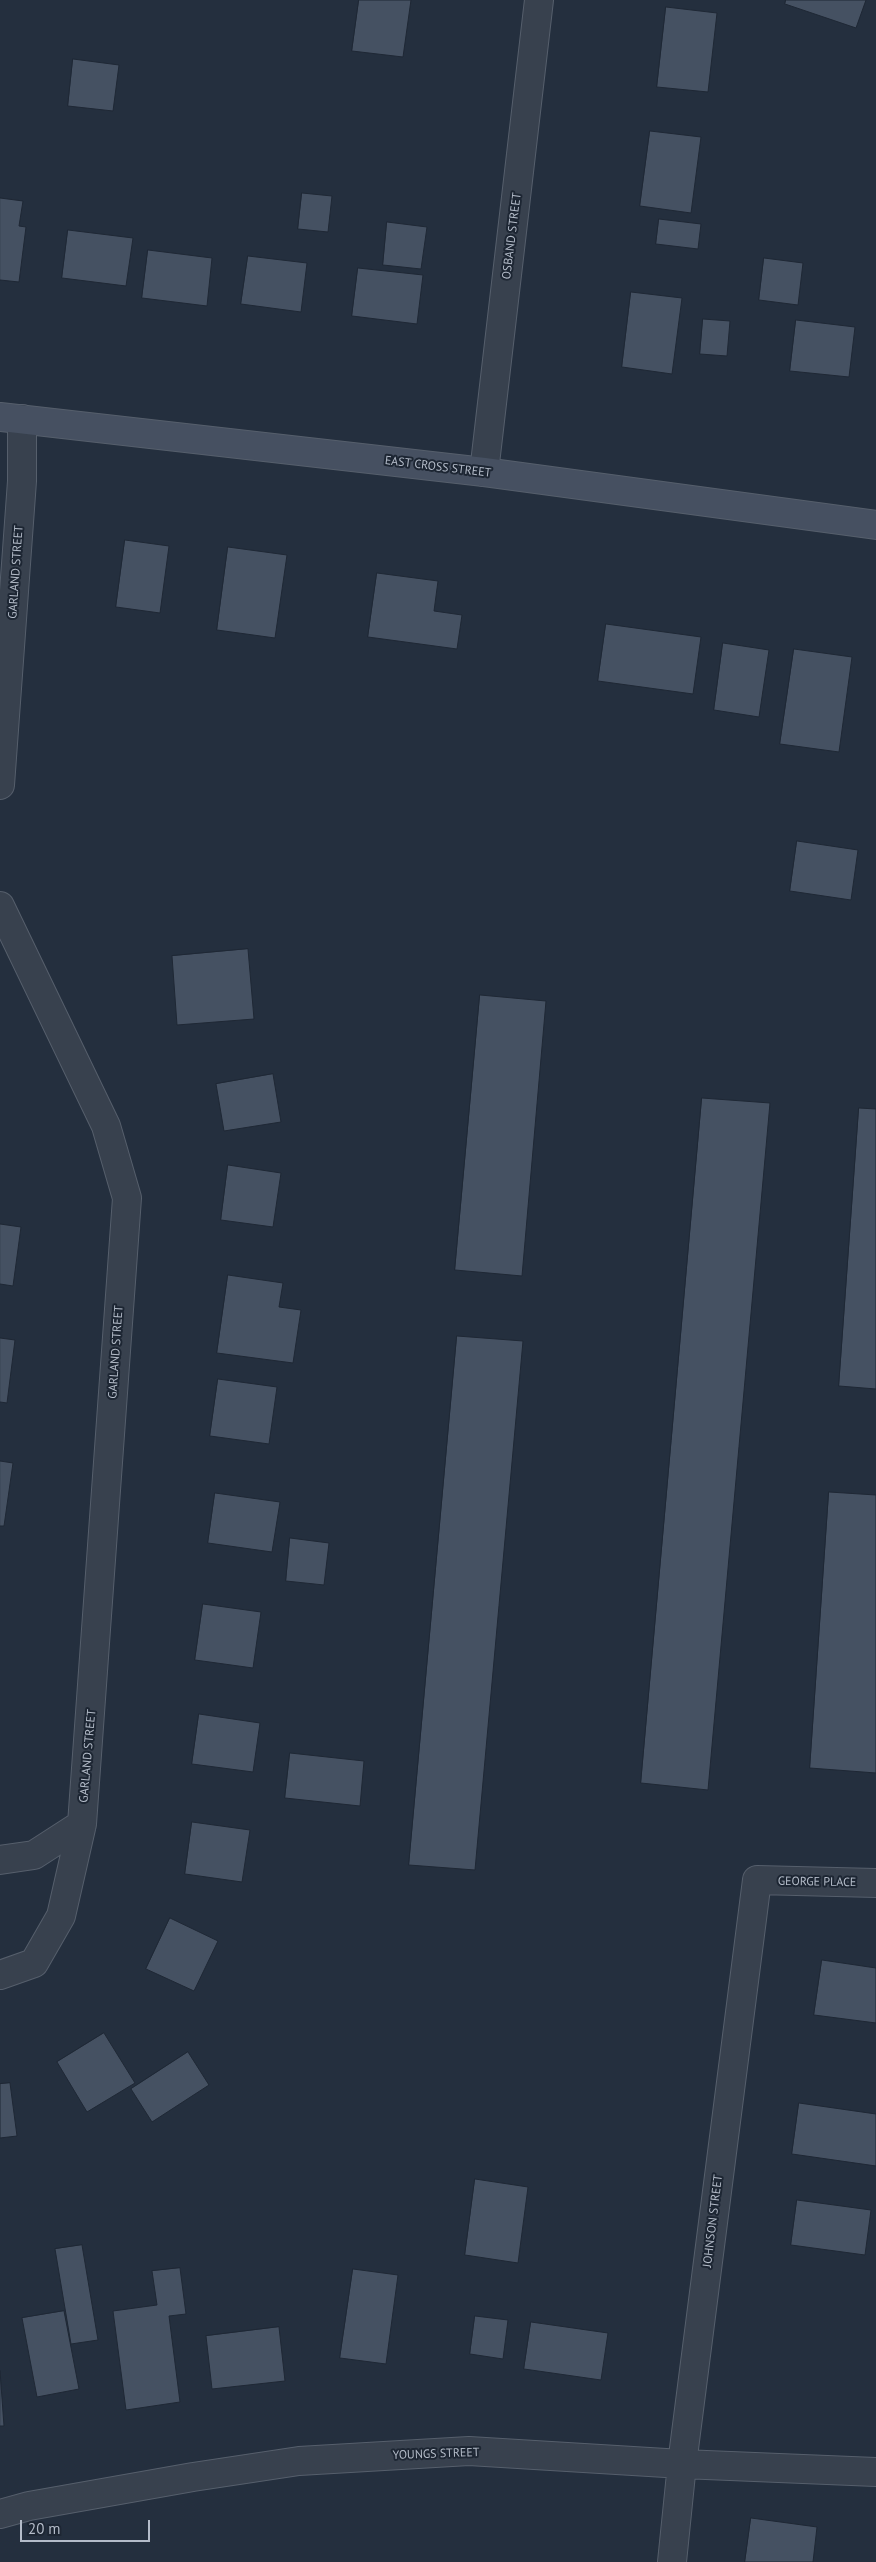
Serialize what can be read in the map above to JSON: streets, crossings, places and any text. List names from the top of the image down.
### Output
{
  "streets": {
    "street": [
      "OSBAND STREET",
      "EAST CROSS STREET",
      "GARLAND STREET",
      "GEORGE PLACE",
      "JOHNSON STREET",
      "YOUNGS STREET"
    ]
  },
  "crossings": [
    ["OSBAND STREET", "EAST CROSS STREET"],
    ["EAST CROSS STREET", "GARLAND STREET"],
    ["GEORGE PLACE", "JOHNSON STREET"],
    ["JOHNSON STREET", "YOUNGS STREET"]
  ],
  "scale_bar": "20 m"
}
